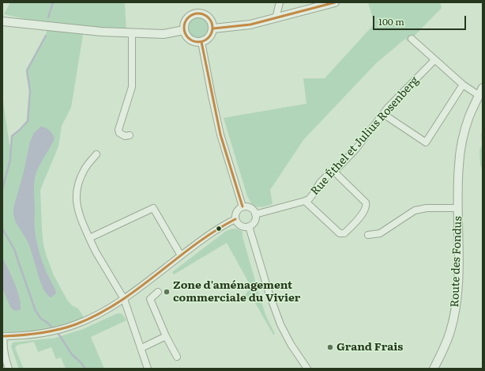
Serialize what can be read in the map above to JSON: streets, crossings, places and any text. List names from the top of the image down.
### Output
{
  "streets": {
    "street": ["Rue Éthel et Julius Rosenberg", "Route des Fondus"]
  },
  "places": ["Zone d'aménagement commerciale du Vivier", "Grand Frais"],
  "scale_bar": "100 m"
}
